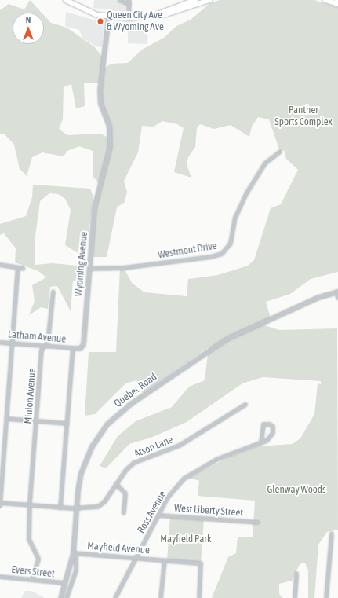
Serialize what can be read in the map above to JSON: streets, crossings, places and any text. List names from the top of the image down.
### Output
{
  "streets": {
    "street": [
      "Westmont Drive",
      "Wyoming Avenue",
      "Latham Avenue",
      "Quebec Road",
      "Minion Avenue",
      "Atson Lane",
      "West Liberty Street",
      "Ross Avenue",
      "Mayfield Avenue",
      "Evers Street"
    ]
  },
  "crossings": [
    ["Westmont Drive", "Wyoming Avenue"],
    ["Wyoming Avenue", "Latham Avenue"],
    ["Latham Avenue", "Minion Avenue"],
    ["Quebec Road", "Atson Lane"],
    ["Quebec Road", "Mayfield Avenue"],
    ["Quebec Road", "Evers Street"],
    ["Minion Avenue", "Evers Street"],
    ["West Liberty Street", "Ross Avenue"],
    ["Ross Avenue", "Mayfield Avenue"]
  ],
  "parks": ["Panther Sports Complex", "Glenway Woods", "Mayfield Park"],
  "places": ["Queen City Ave & Wyoming Ave"],
  "north": "top"
}
